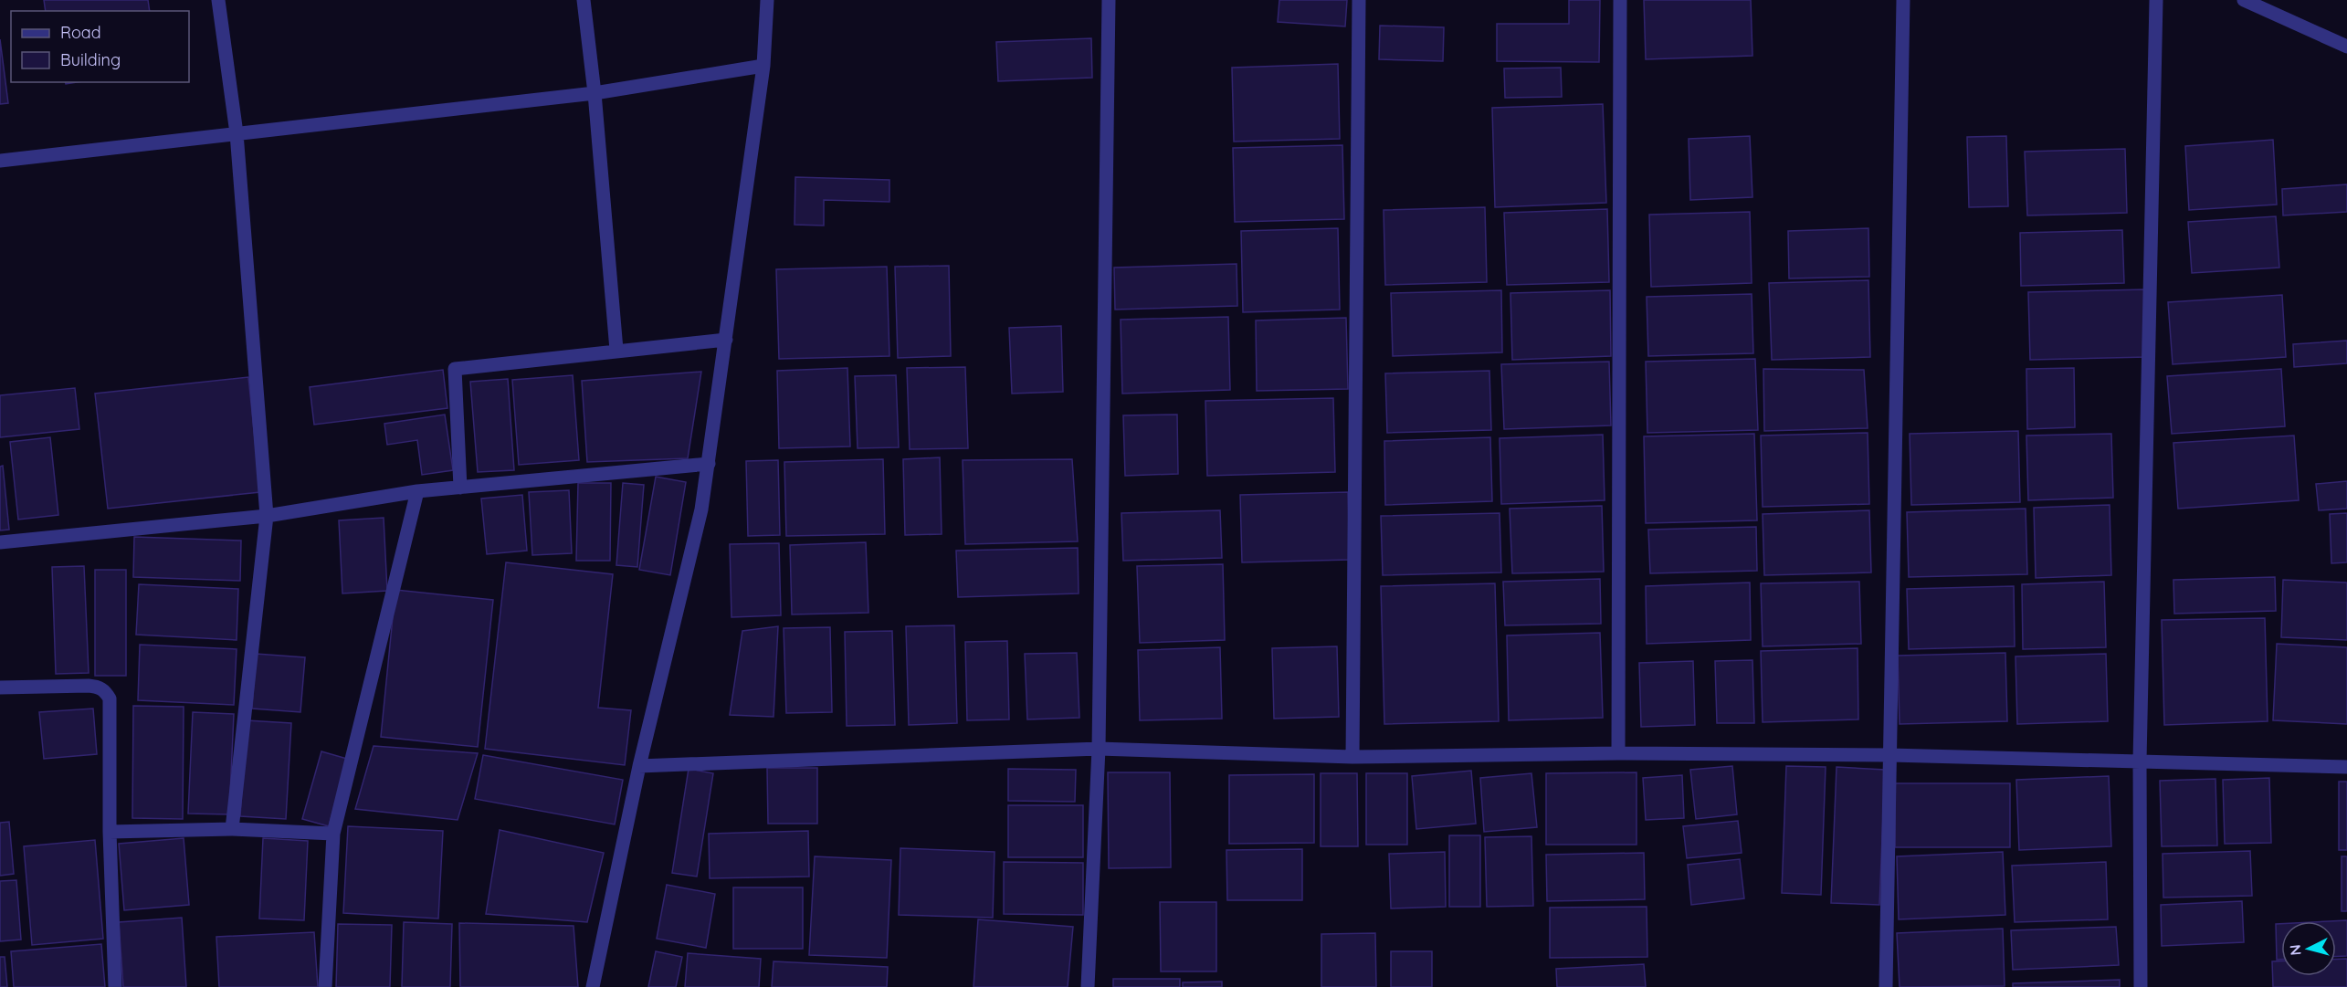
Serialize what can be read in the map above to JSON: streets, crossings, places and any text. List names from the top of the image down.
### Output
{
  "legend": ["Road", "Building"],
  "north": "left"
}
